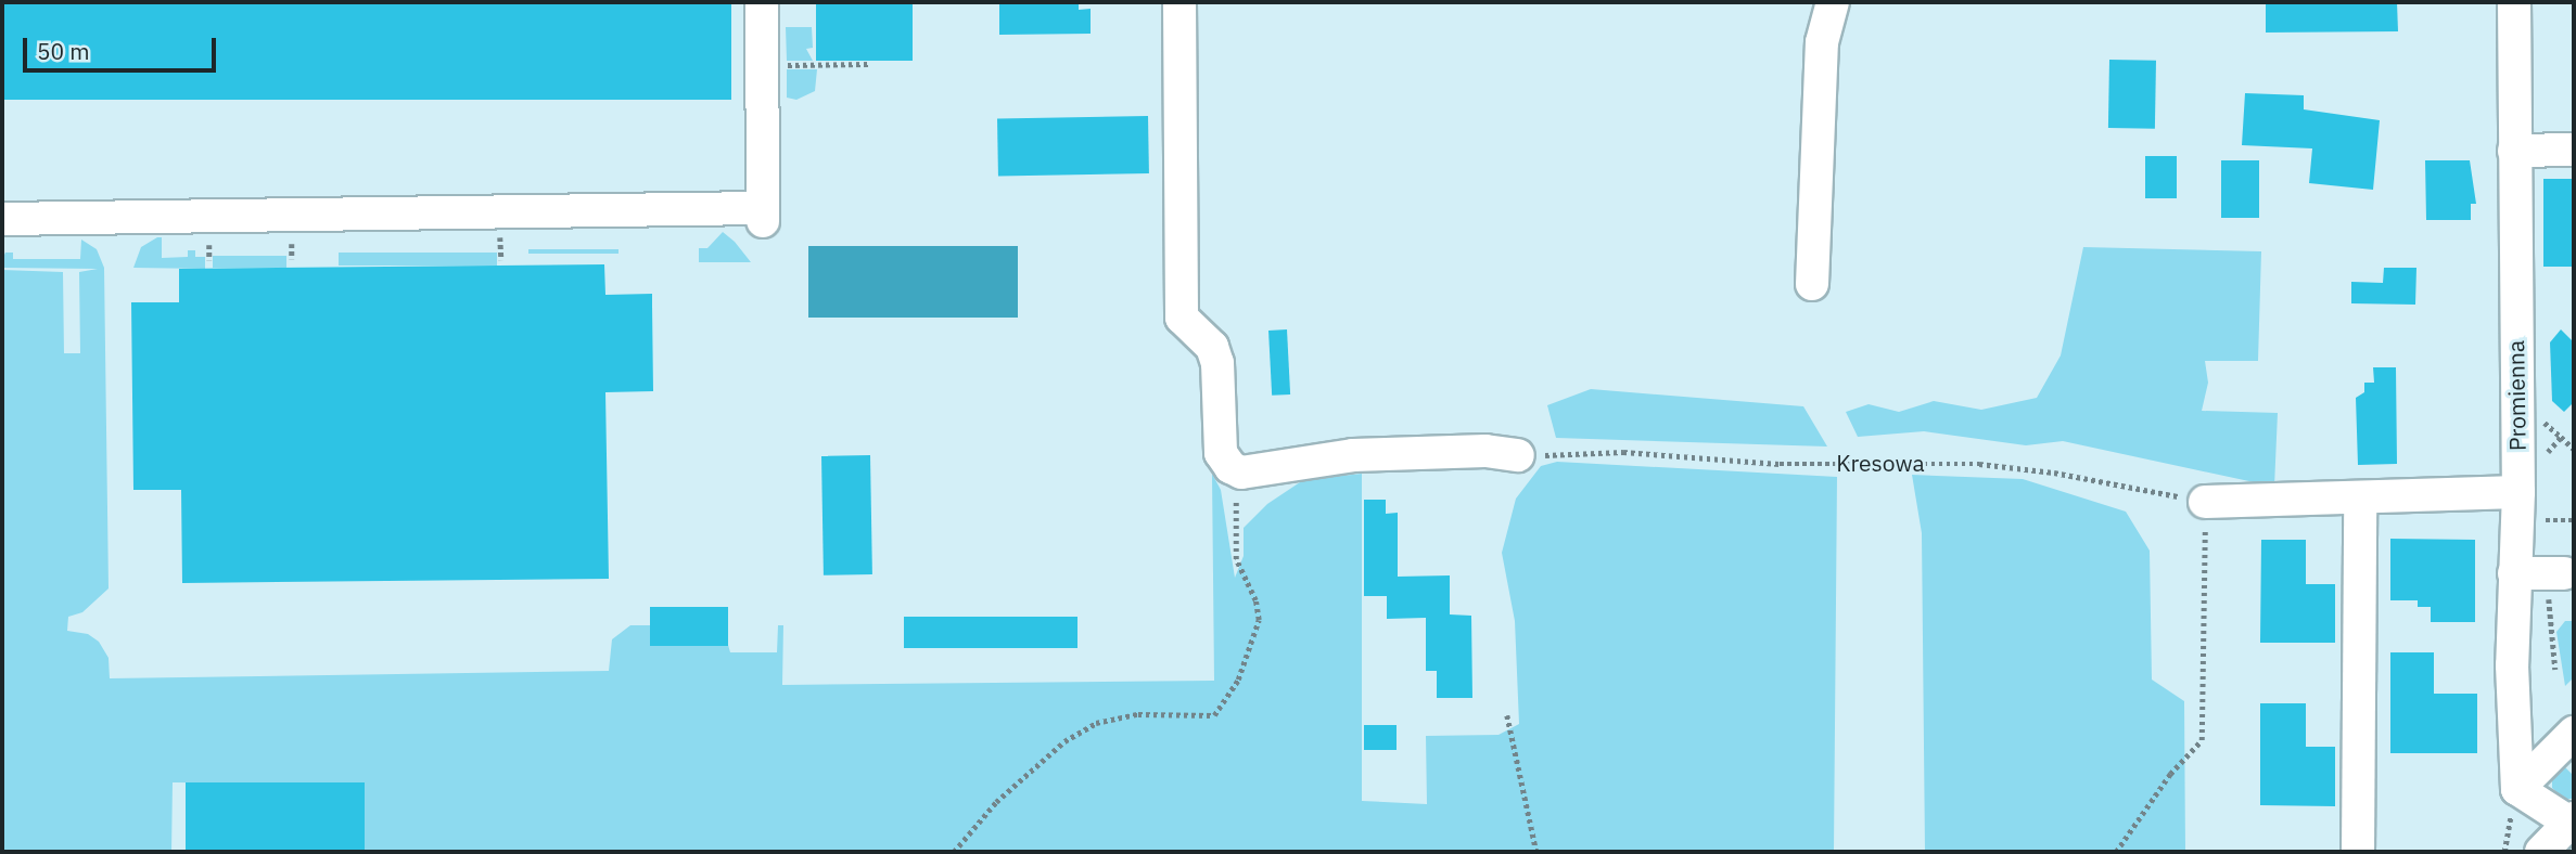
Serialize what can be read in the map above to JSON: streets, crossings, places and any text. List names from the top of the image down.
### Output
{
  "streets": {
    "street": ["Promienna"],
    "path": ["Kresowa"]
  },
  "scale_bar": "50 m"
}
